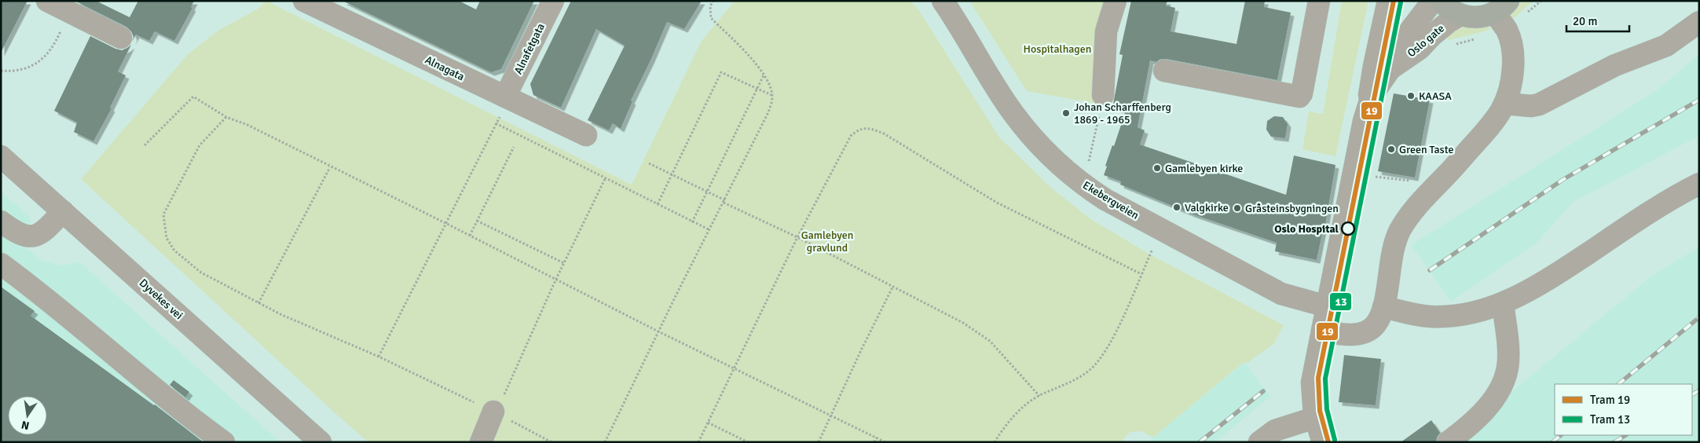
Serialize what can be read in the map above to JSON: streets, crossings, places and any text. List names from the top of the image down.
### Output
{
  "streets": {
    "street": [
      "Oslo gate",
      "Alnafetgata",
      "Alnagata",
      "Ekebergveien",
      "Dyvekes vei"
    ]
  },
  "crossings": [
    ["Oslo gate", "Ekebergveien"],
    ["Alnafetgata", "Alnagata"]
  ],
  "parks": ["Hospitalhagen", "Gamlebyen gravlund"],
  "places": [
    "KAASA",
    "Johan Scharffenberg 1869 - 1965",
    "Green Taste",
    "Gamlebyen kirke",
    "Valgkirke",
    "Gråsteinsbygningen",
    "Oslo Hospital"
  ],
  "lines": ["tram line 19", "tram line 13"],
  "legend": ["Tram 19", "Tram 13"],
  "scale_bar": "20 m",
  "north": "bottom"
}
